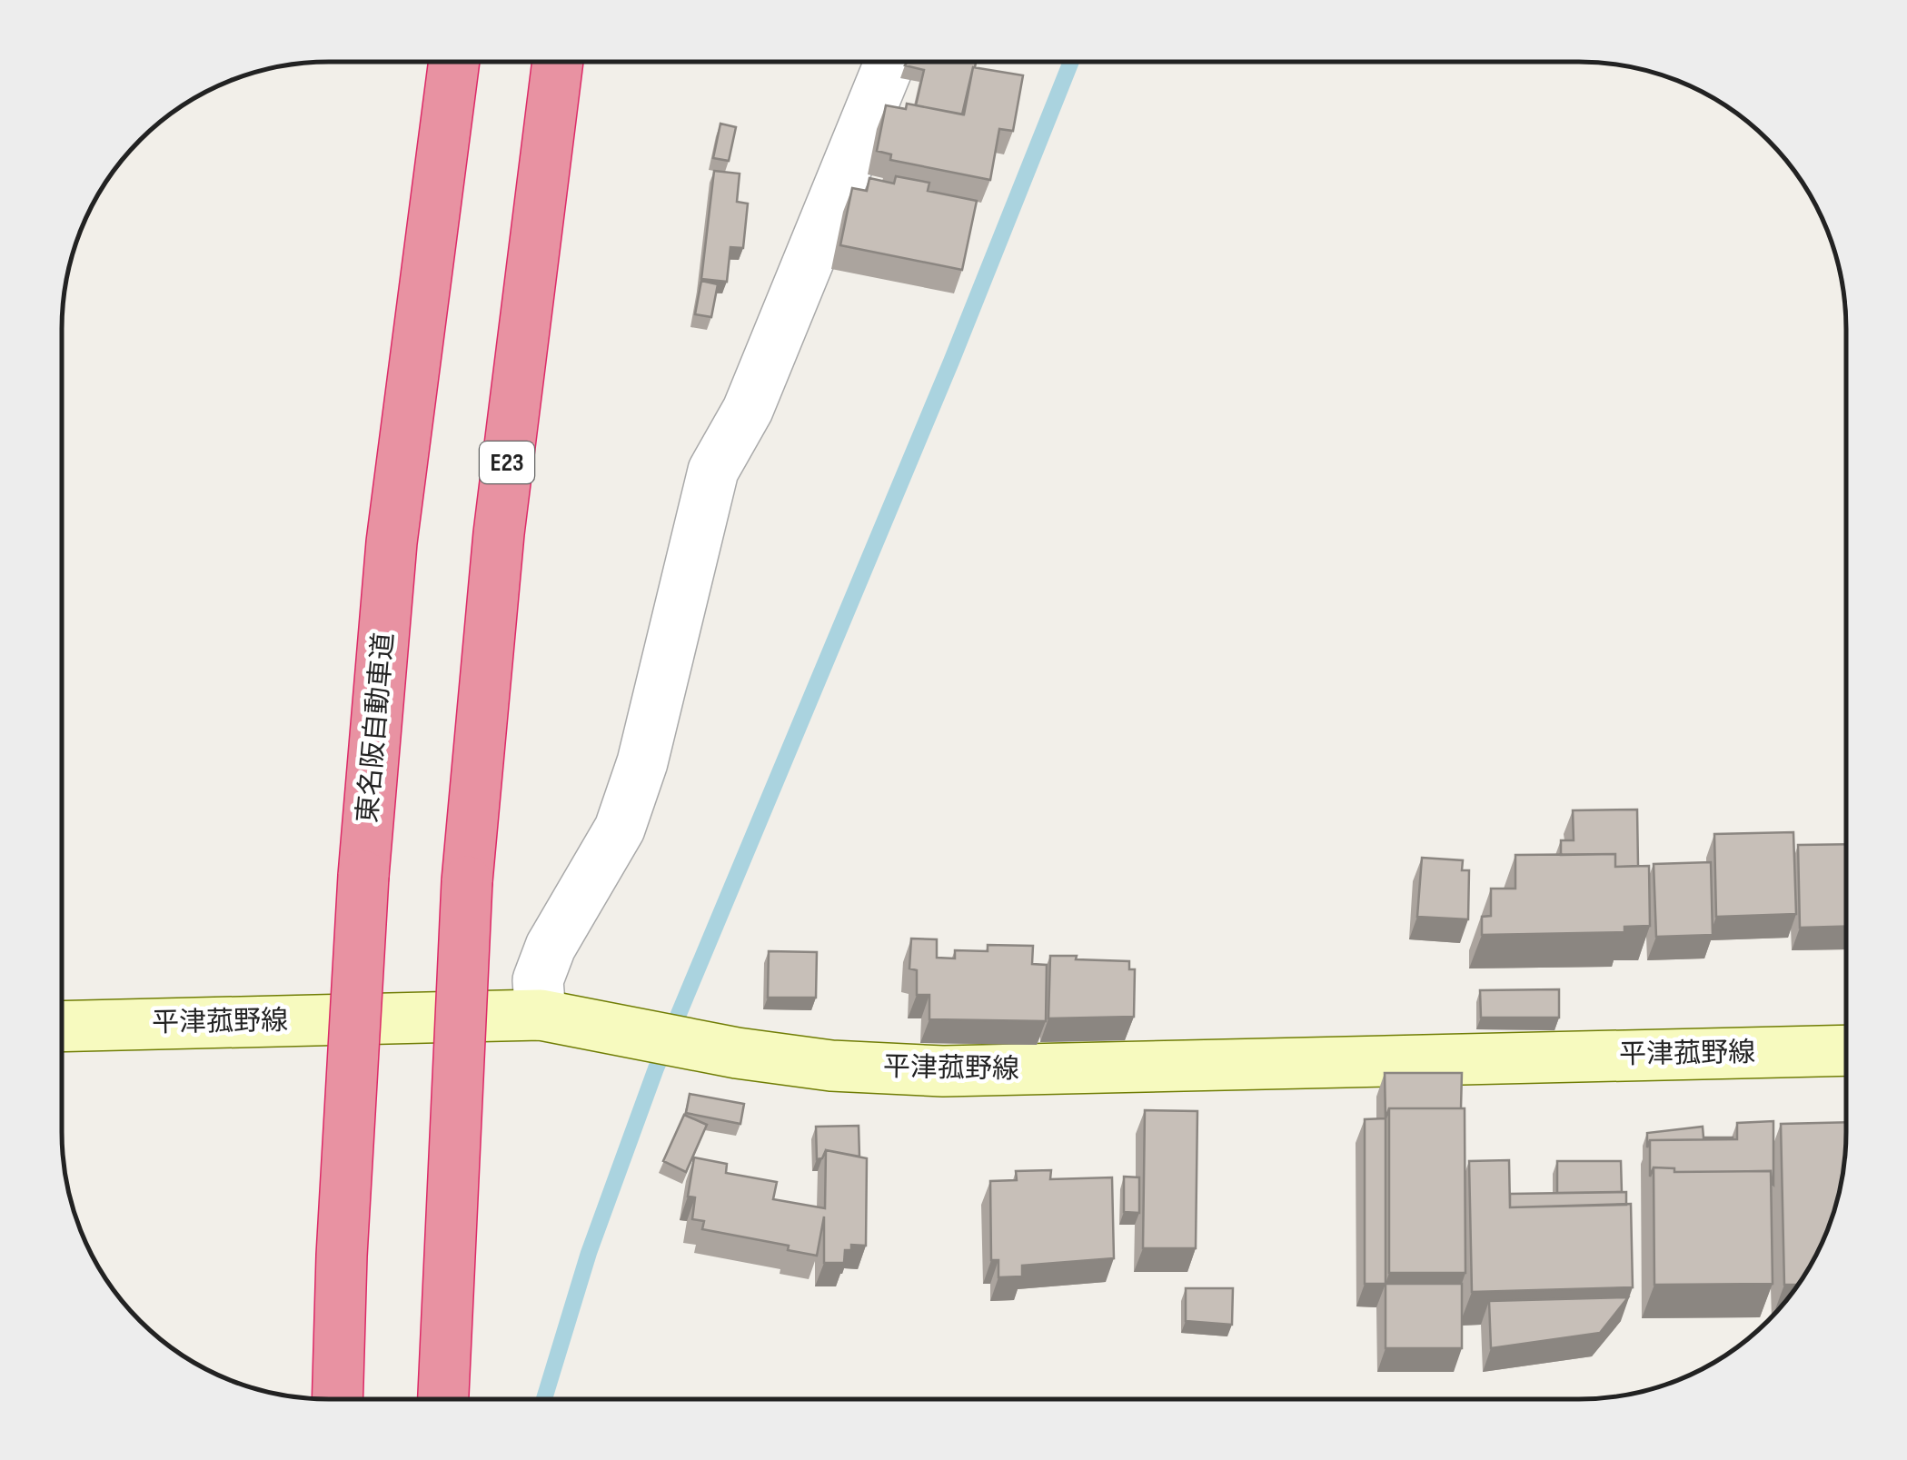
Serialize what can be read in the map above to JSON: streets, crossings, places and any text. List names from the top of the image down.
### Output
{
  "streets": {
    "highway": ["E23", "東名阪自動車道"],
    "main road": ["平津菰野線"]
  }
}
